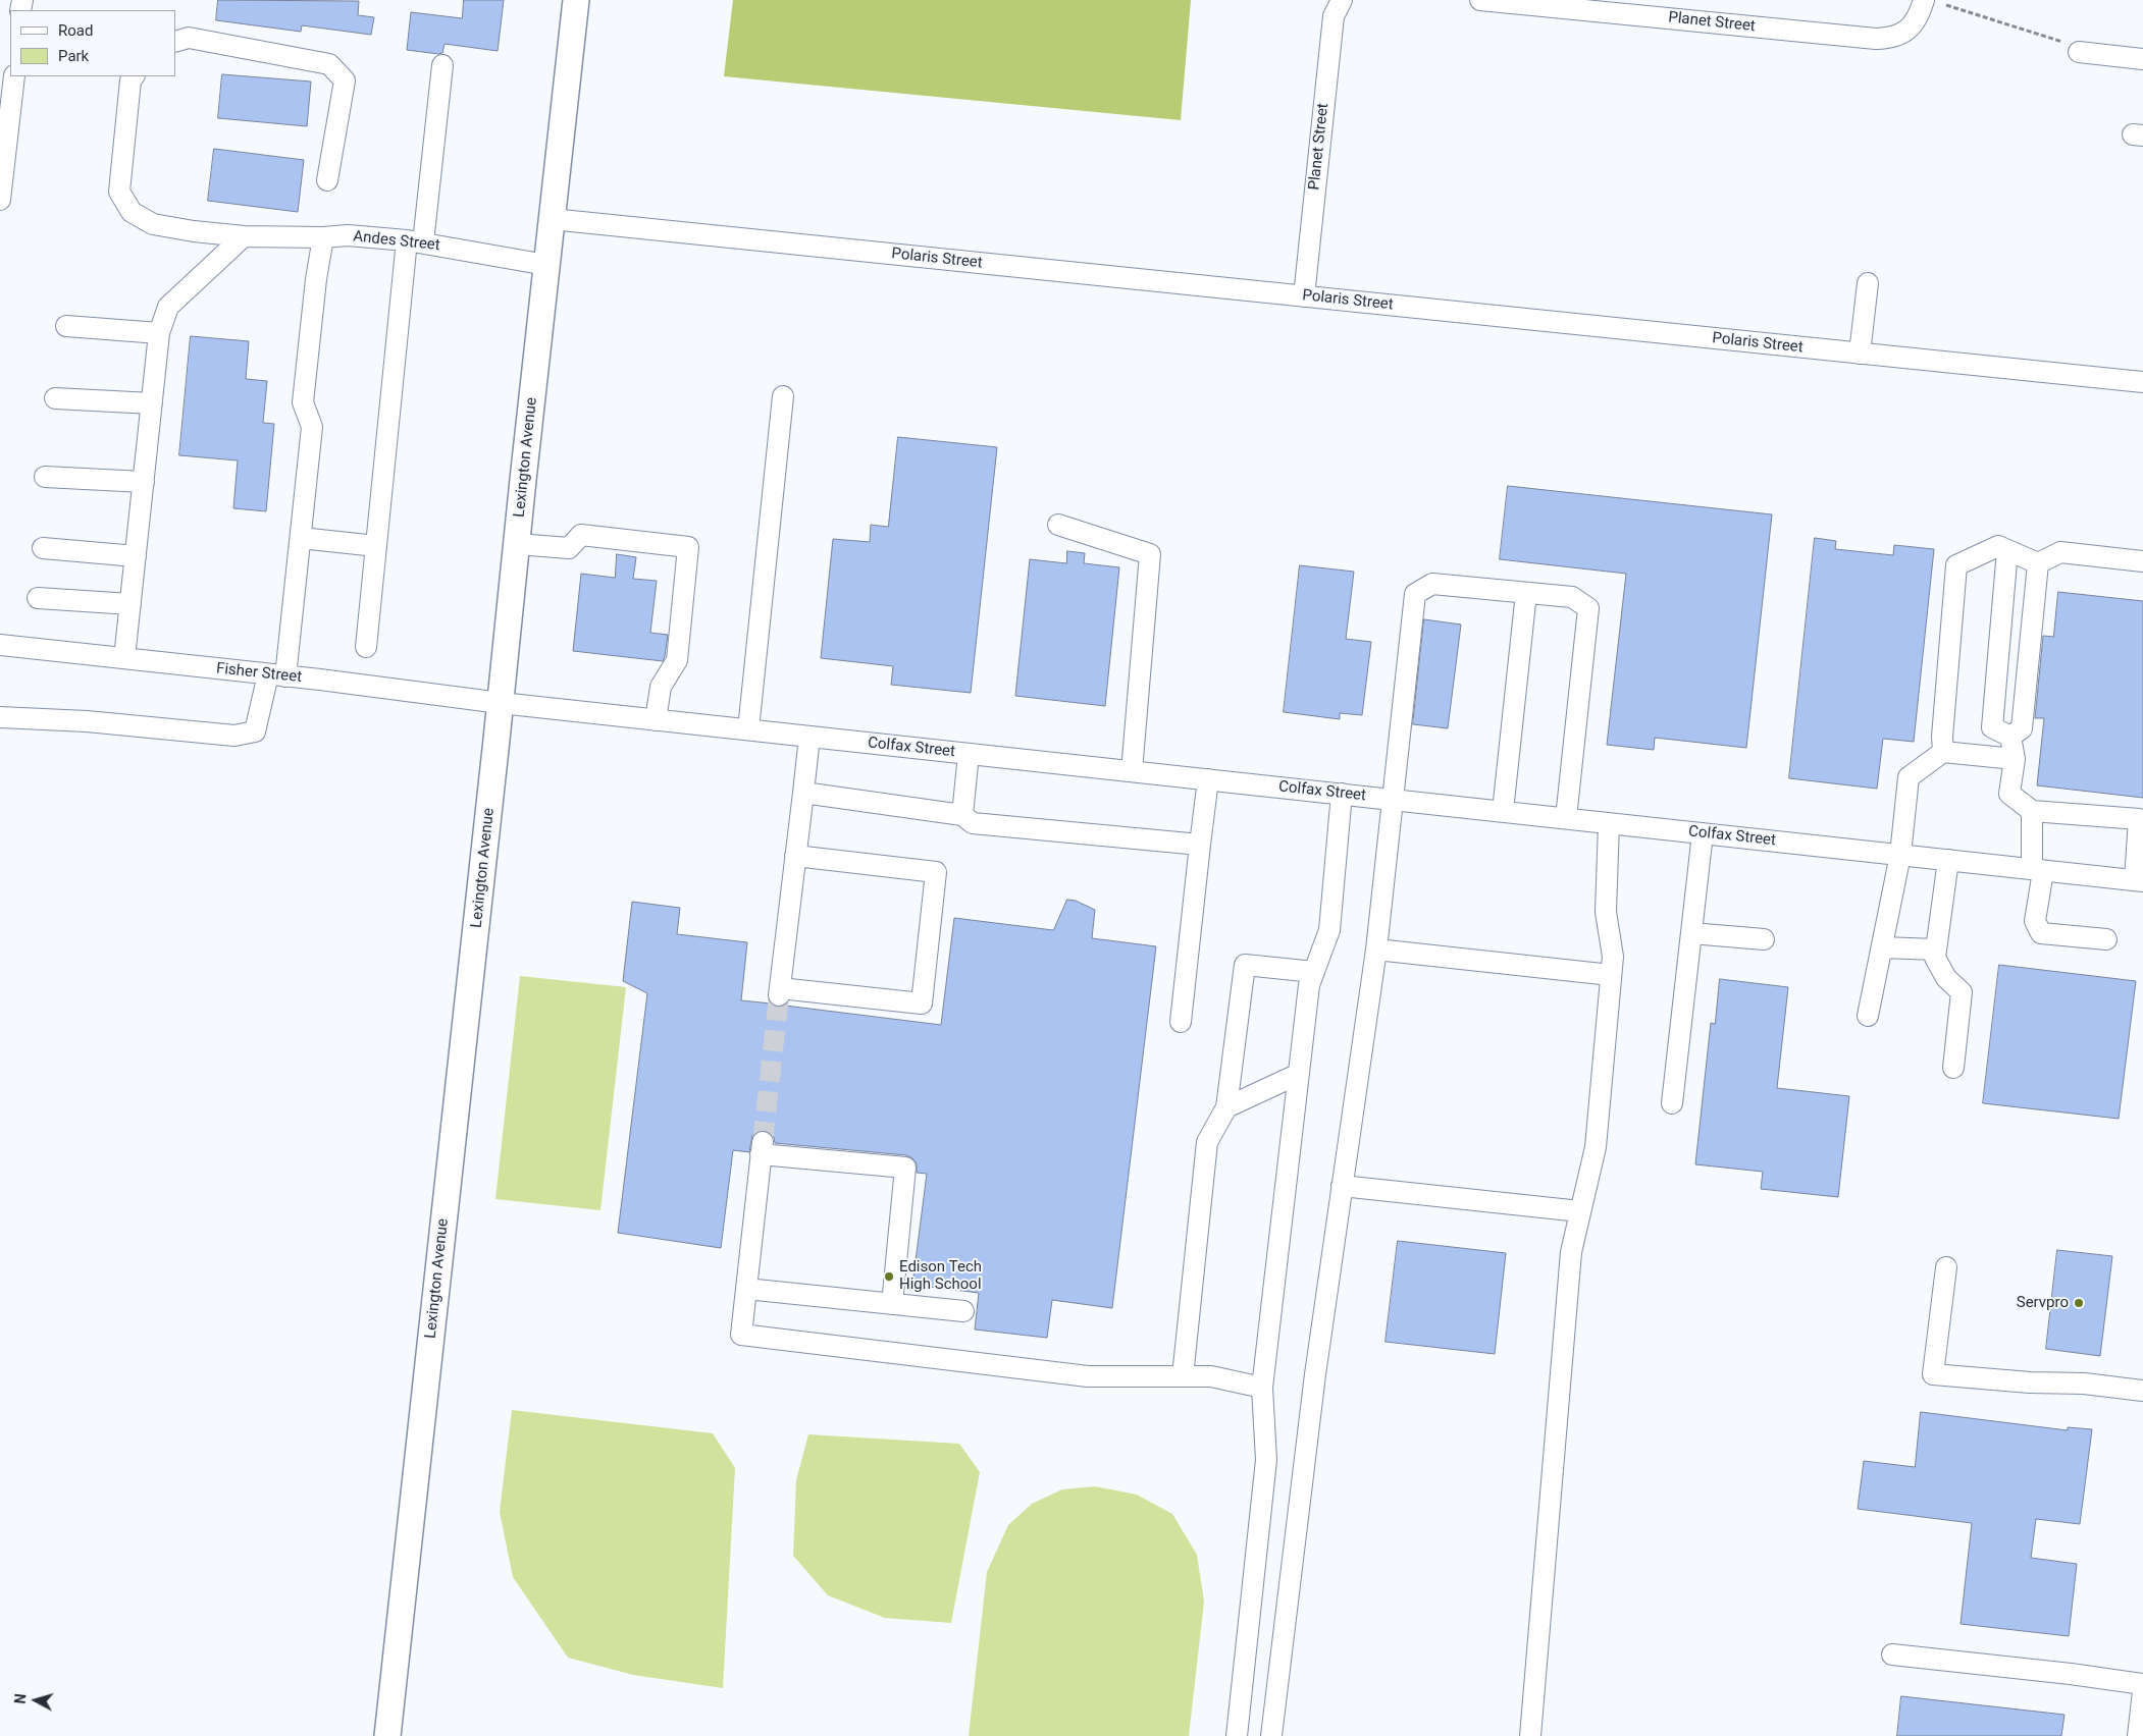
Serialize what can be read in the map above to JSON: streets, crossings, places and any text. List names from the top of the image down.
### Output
{
  "streets": {
    "main road": ["Lexington Avenue"],
    "street": [
      "Planet Street",
      "Andes Street",
      "Polaris Street",
      "Fisher Street",
      "Colfax Street"
    ]
  },
  "crossings": [
    ["Planet Street", "Polaris Street"],
    ["Andes Street", "Lexington Avenue"],
    ["Polaris Street", "Lexington Avenue"],
    ["Lexington Avenue", "Fisher Street"],
    ["Lexington Avenue", "Colfax Street"],
    ["Fisher Street", "Colfax Street"]
  ],
  "places": ["Edison Tech High School", "Servpro"],
  "legend": ["Road", "Park"],
  "north": "left"
}
